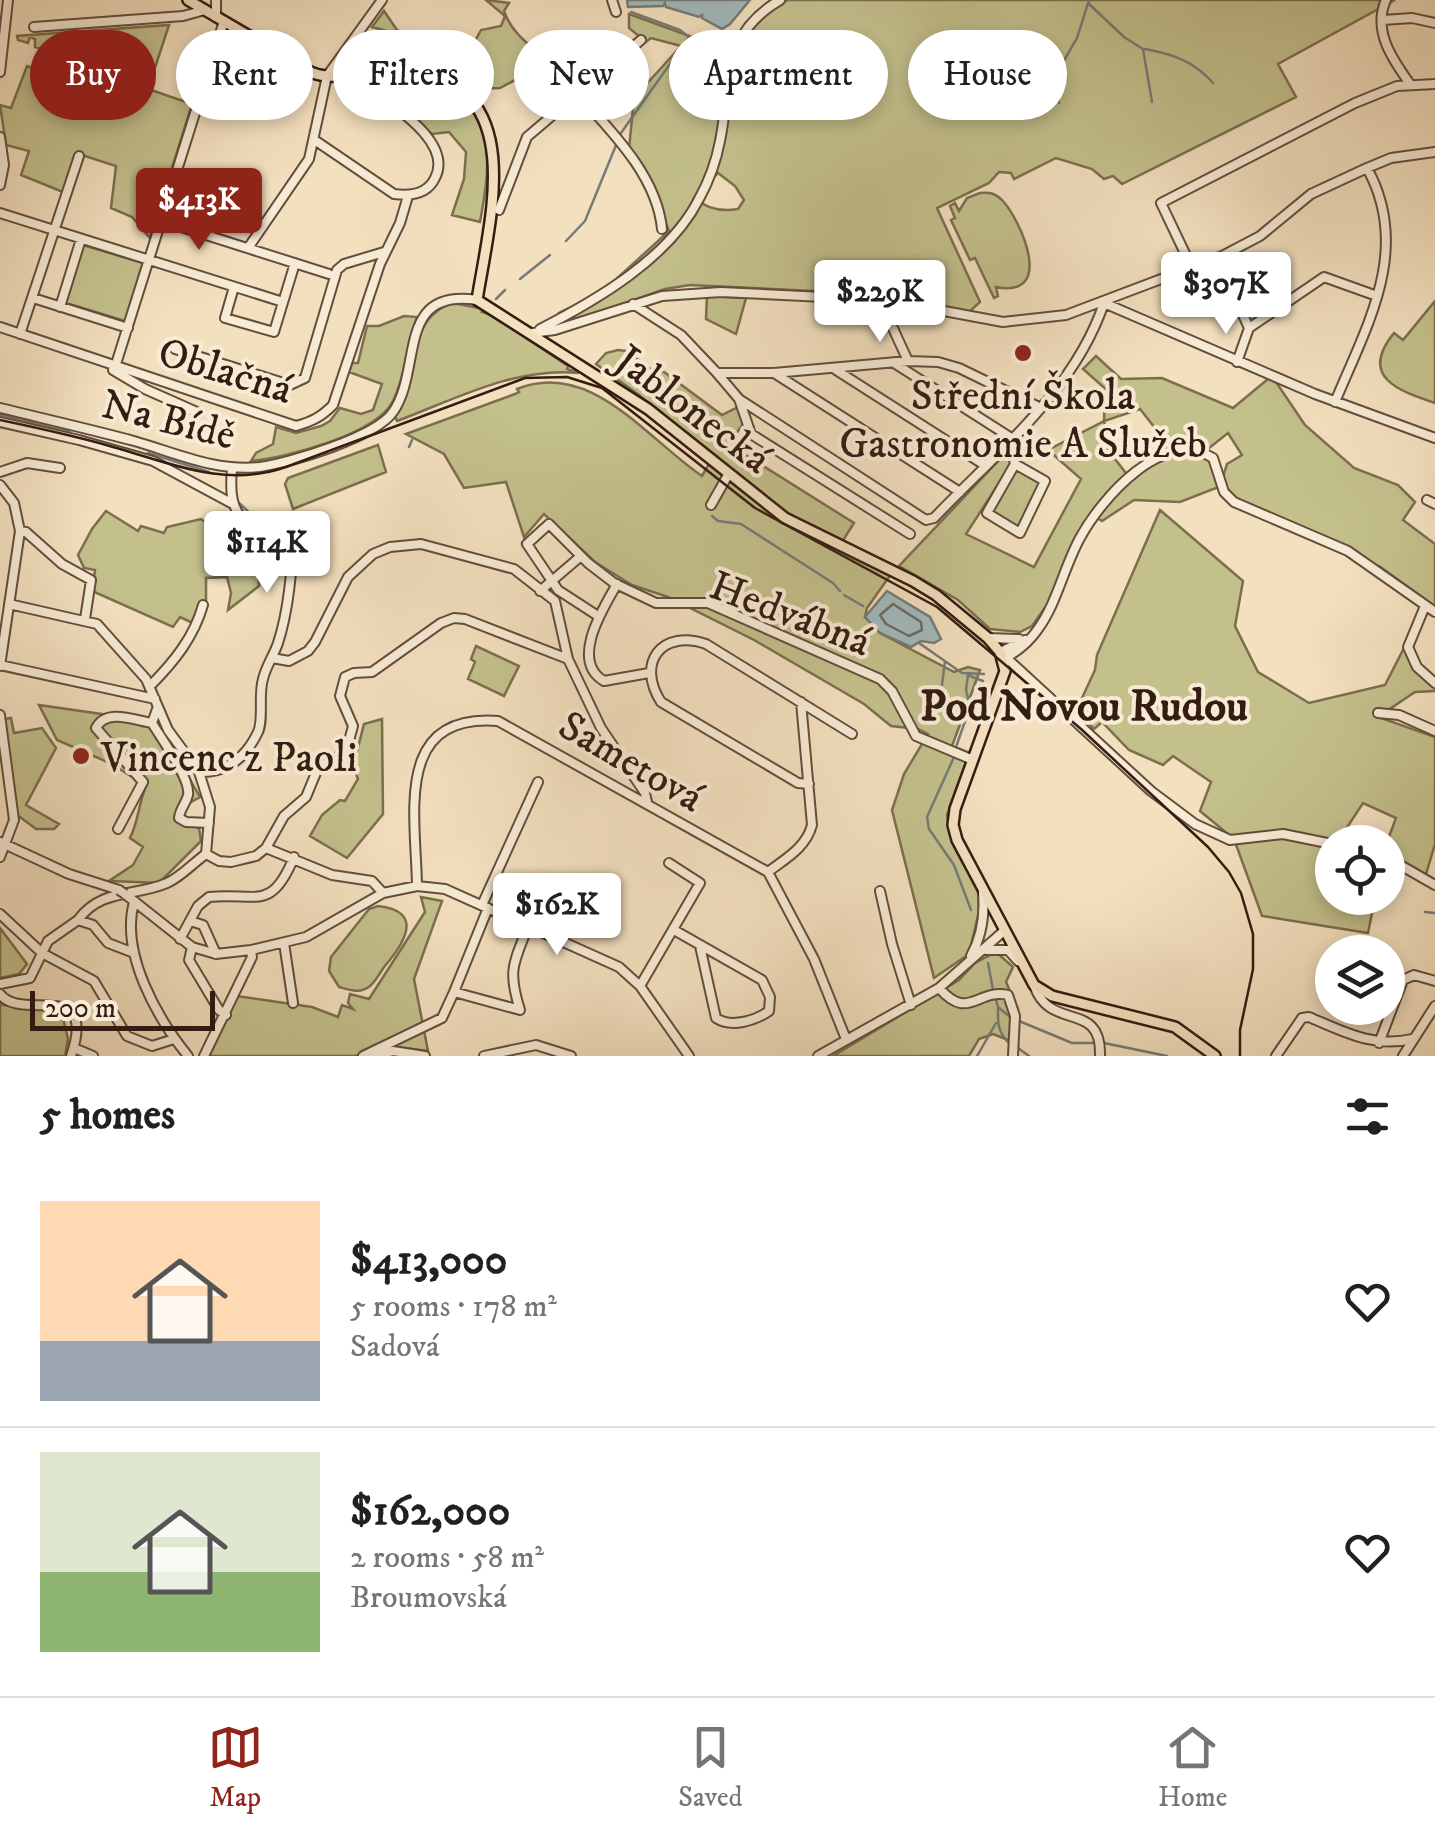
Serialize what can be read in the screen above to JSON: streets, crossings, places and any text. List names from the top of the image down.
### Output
{
  "streets": {
    "main road": ["Jablonecká"],
    "street": [
      "Oblačná",
      "Na Bídě",
      "Hedvábná",
      "Sametová"
    ]
  },
  "crossings": [
    ["Jablonecká", "Na Bídě"]
  ],
  "districts": ["Pod Novou Rudou"],
  "places": ["Střední Škola Gastronomie A Služeb", "Vincenc z Paoli"],
  "scale_bar": "200 m",
  "page": {
    "chip": [
      "Buy",
      "Rent",
      "Filters",
      "New",
      "Apartment",
      "House"
    ],
    "price": [
      "$413K",
      "$307K",
      "$229K",
      "$114K",
      "$162K"
    ],
    "scale": "200 m",
    "heading": "5 homes",
    "list": [
      {
        "name": "$413,000",
        "note": "5 rooms · 178 m² · Sadová"
      },
      {
        "name": "$162,000",
        "note": "2 rooms · 58 m² · Broumovská"
      }
    ],
    "tabs": ["Map", "Saved", "Home"]
  }
}
